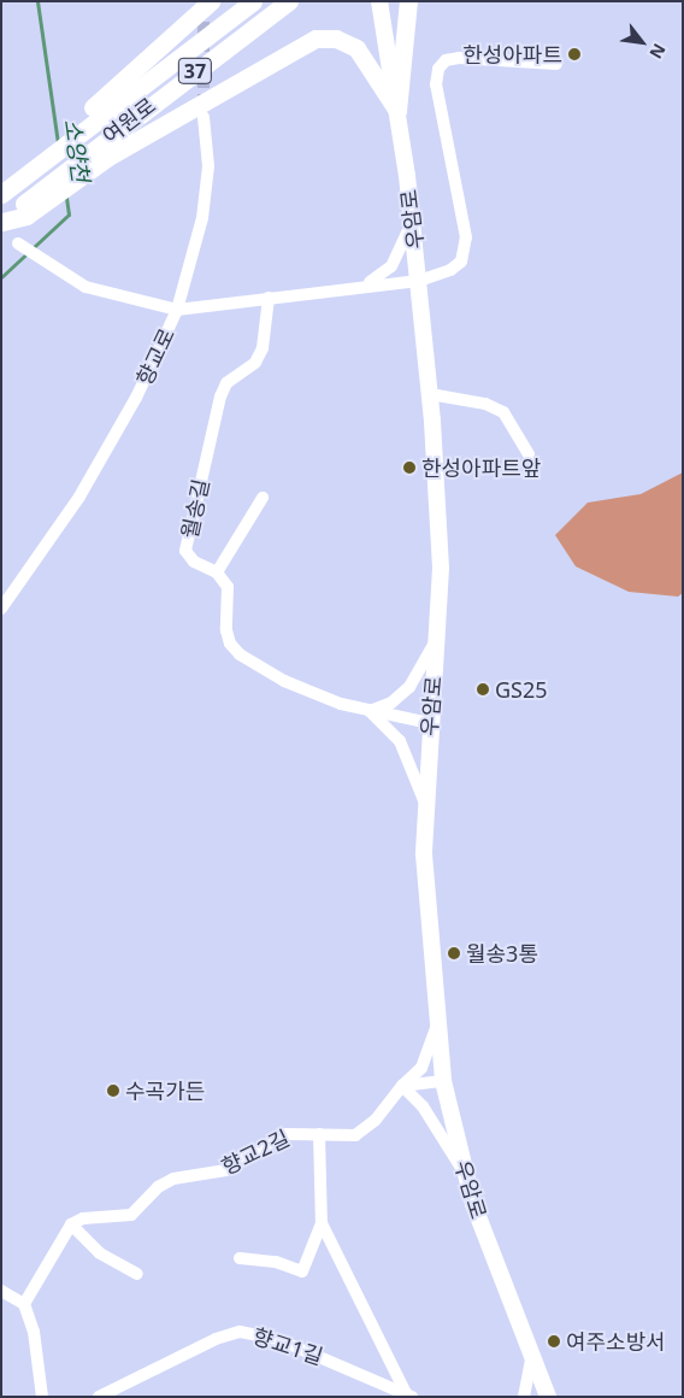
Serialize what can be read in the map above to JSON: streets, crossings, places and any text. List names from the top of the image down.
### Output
{
  "streets": {
    "highway": ["37", "여원로"],
    "main road": ["우암로"],
    "street": [
      "향교로",
      "월송길",
      "향교2길",
      "향교1길"
    ]
  },
  "crossings": [
    ["우암로", "향교로"],
    ["우암로", "향교2길"],
    ["향교로", "월송길"]
  ],
  "water": ["소양천"],
  "places": [
    "한성아파트",
    "한성아파트앞",
    "GS25",
    "월송3통",
    "수곡가든",
    "여주소방서"
  ],
  "north": "bottom right"
}
